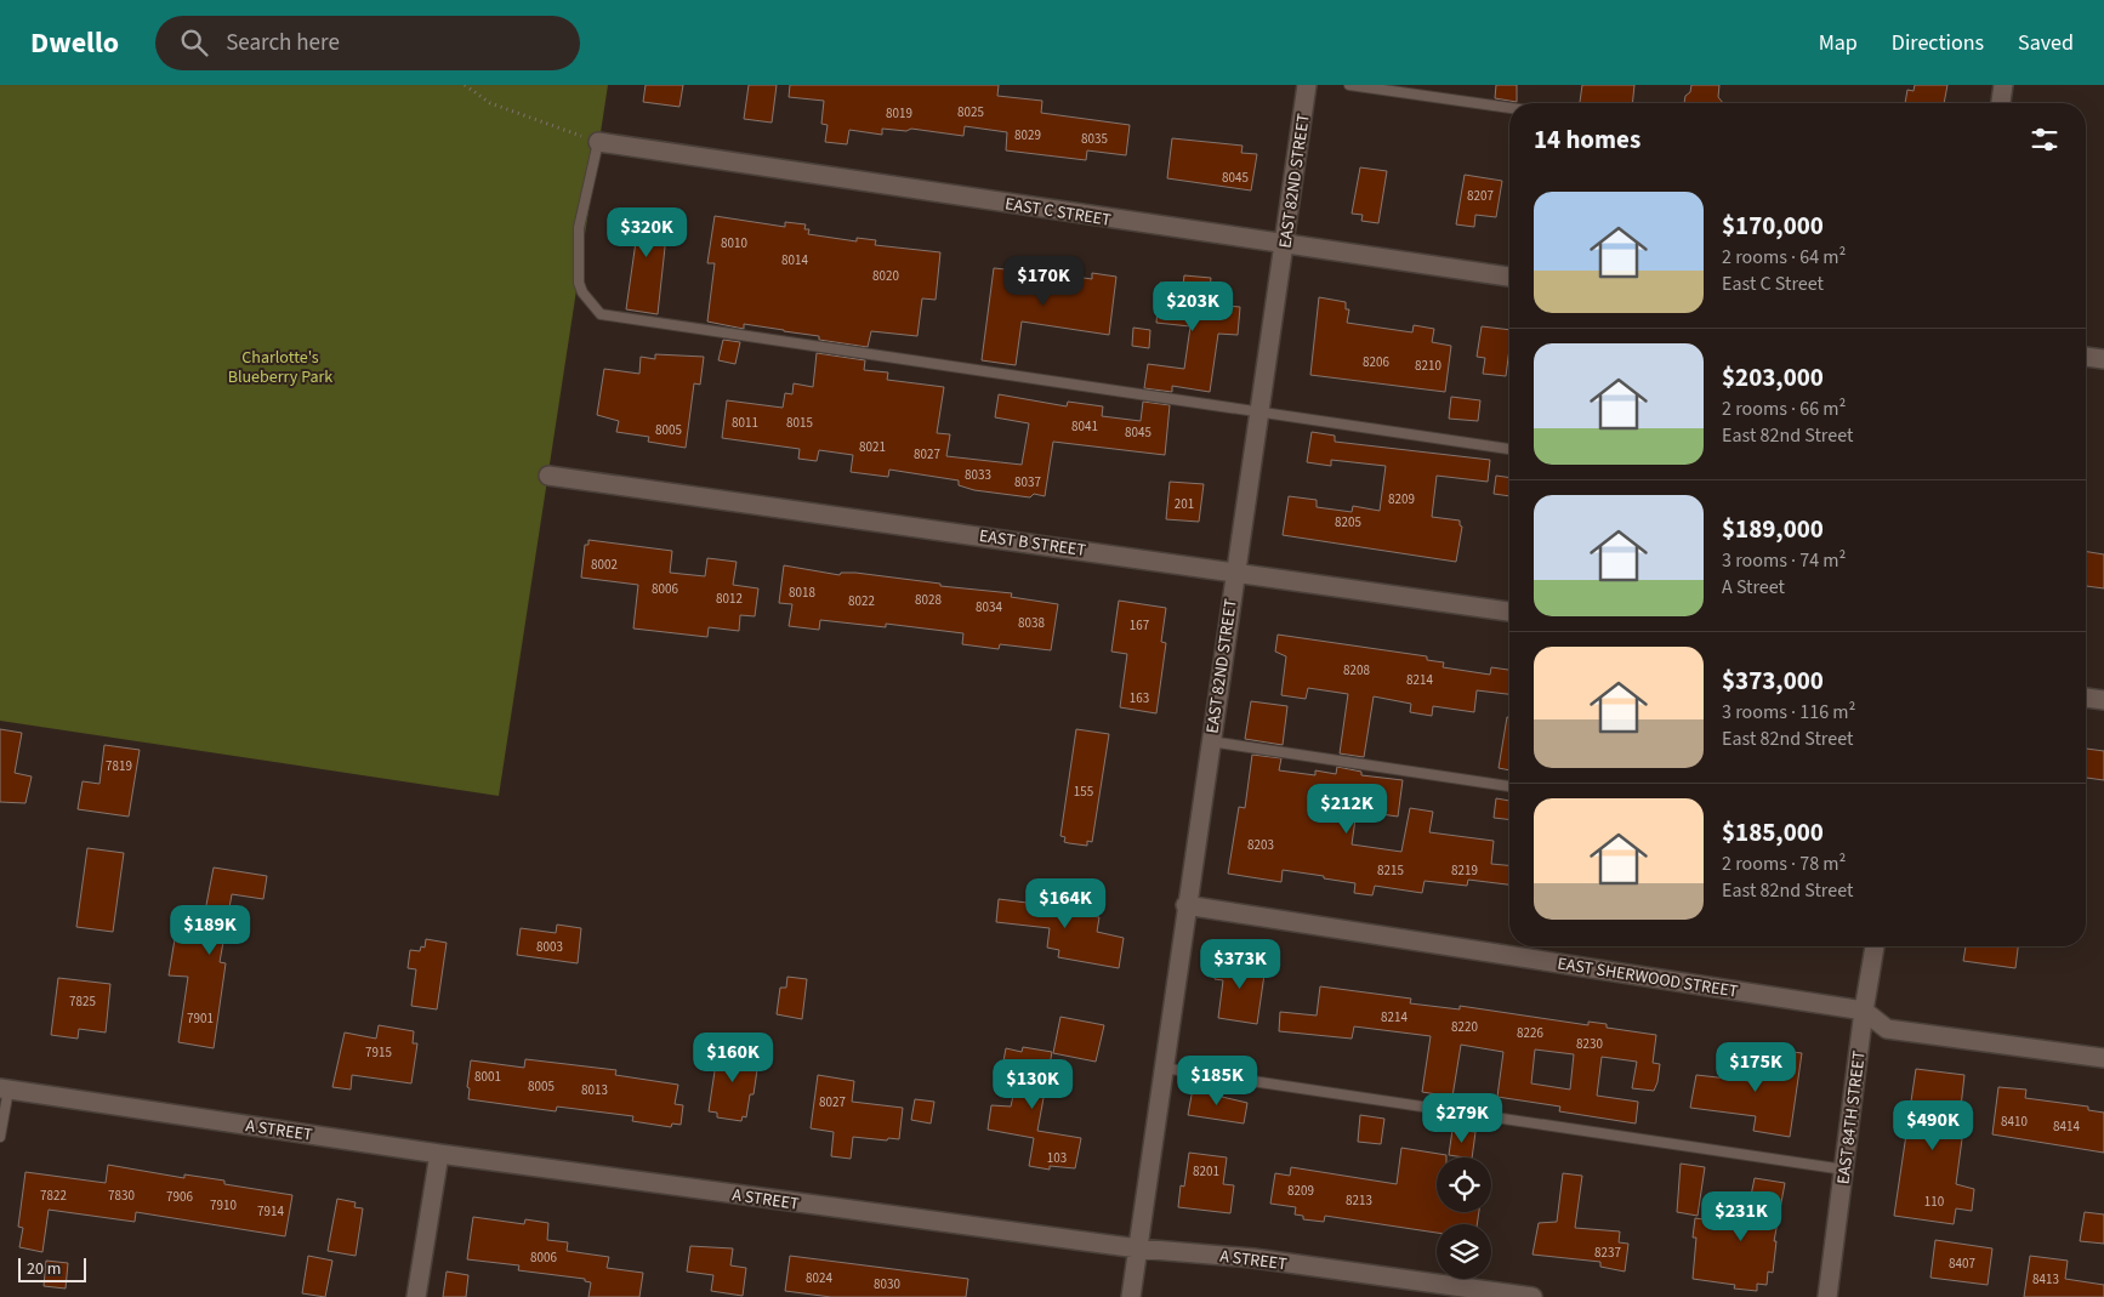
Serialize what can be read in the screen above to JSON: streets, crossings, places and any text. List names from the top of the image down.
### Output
{
  "streets": {
    "street": [
      "EAST 82ND STREET",
      "EAST C STREET",
      "EAST B STREET",
      "EAST SHERWOOD STREET",
      "EAST 84TH STREET",
      "A STREET"
    ]
  },
  "crossings": [
    ["EAST 82ND STREET", "EAST C STREET"],
    ["EAST 82ND STREET", "EAST B STREET"],
    ["EAST 82ND STREET", "EAST SHERWOOD STREET"],
    ["EAST 82ND STREET", "A STREET"],
    ["EAST SHERWOOD STREET", "EAST 84TH STREET"]
  ],
  "parks": ["Charlotte's Blueberry Park"],
  "house_numbers": [
    "8025",
    "8019",
    "8029",
    "8035",
    "8045",
    "8207",
    "8010",
    "8014",
    "8020",
    "8206",
    "8210",
    "8011",
    "8015",
    "8041",
    "8005",
    "8045",
    "8021",
    "8027",
    "8033",
    "8037",
    "8209",
    "201",
    "8205",
    "8002",
    "8006",
    "8018",
    "8012",
    "8028",
    "8022",
    "8034",
    "8038",
    "167",
    "8208",
    "8214",
    "163",
    "7819",
    "155",
    "8203",
    "8215",
    "8219",
    "8003",
    "7825",
    "8214",
    "7901",
    "8220",
    "8226",
    "8230",
    "7915",
    "8001",
    "8005",
    "8013",
    "8027",
    "8410",
    "8414",
    "103",
    "8201",
    "8209",
    "7822",
    "7830",
    "7906",
    "8213",
    "110",
    "7910",
    "7914",
    "8237",
    "8006",
    "8407",
    "8024",
    "8413",
    "8030"
  ],
  "scale_bar": "20 m",
  "page": {
    "header": "Dwello",
    "search": "Search here",
    "nav": ["Map", "Directions", "Saved"],
    "heading": "14 homes",
    "list": [
      {
        "name": "$170,000",
        "note": "2 rooms · 64 m² · East C Street"
      },
      {
        "name": "$203,000",
        "note": "2 rooms · 66 m² · East 82nd Street"
      },
      {
        "name": "$189,000",
        "note": "3 rooms · 74 m² · A Street"
      },
      {
        "name": "$373,000",
        "note": "3 rooms · 116 m² · East 82nd Street"
      },
      {
        "name": "$185,000",
        "note": "2 rooms · 78 m² · East 82nd Street"
      }
    ],
    "price": [
      "$320K",
      "$170K",
      "$203K",
      "$212K",
      "$164K",
      "$189K",
      "$373K",
      "$160K",
      "$175K",
      "$185K",
      "$130K",
      "$279K",
      "$490K",
      "$231K"
    ],
    "scale": "20 m"
  }
}
